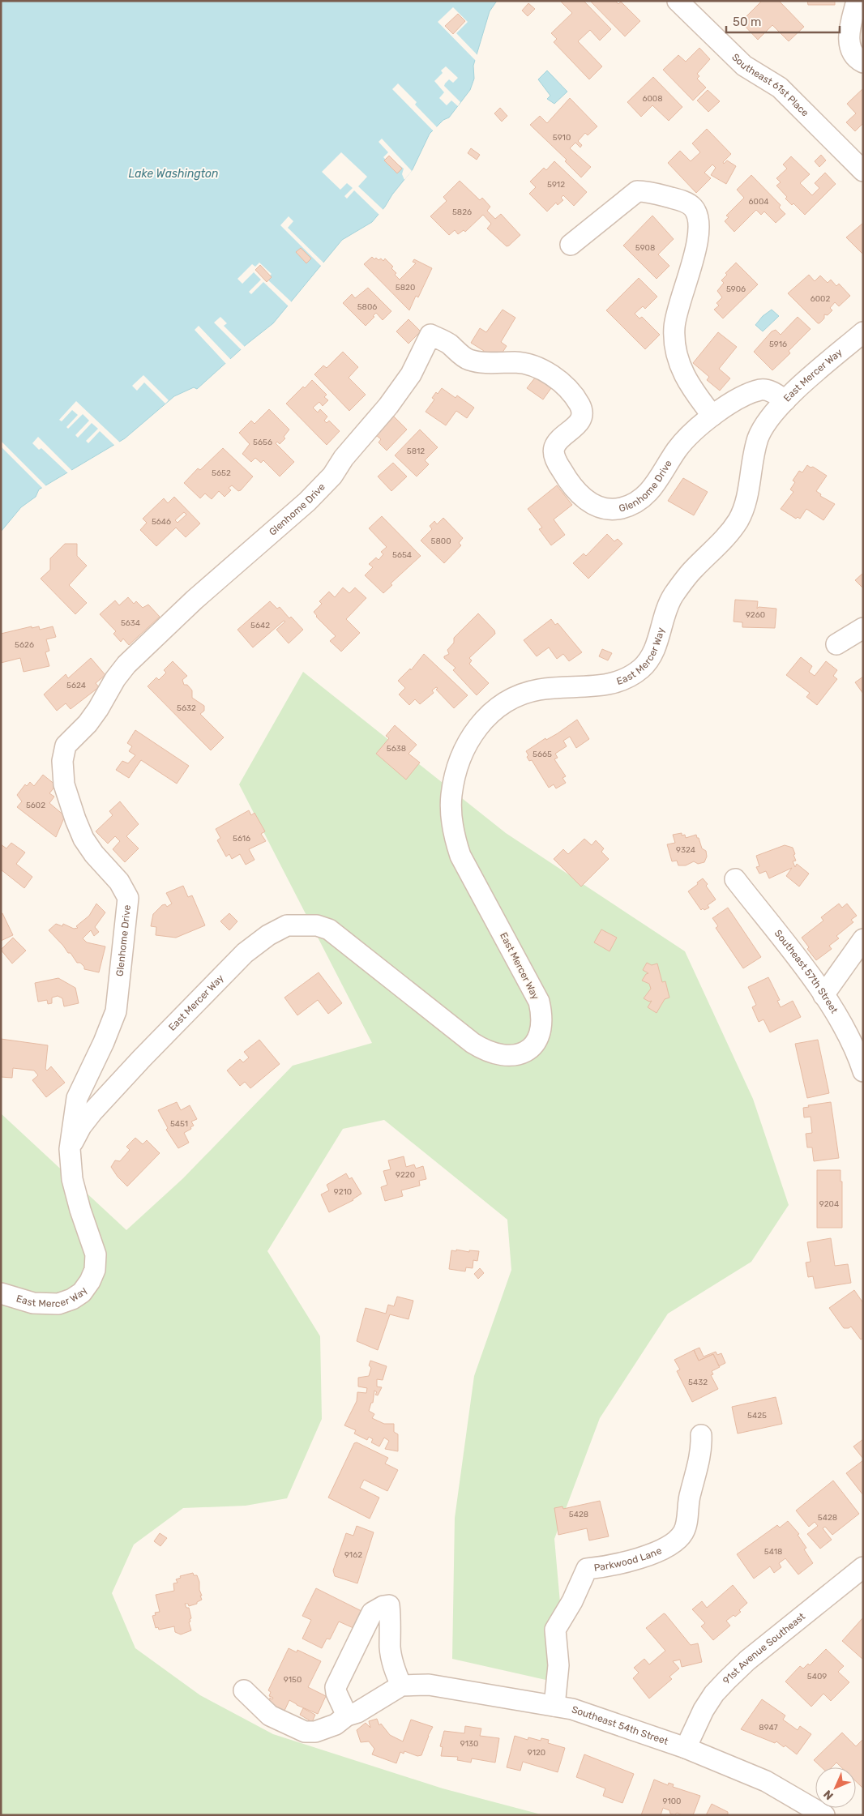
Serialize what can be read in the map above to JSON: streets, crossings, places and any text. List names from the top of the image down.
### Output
{
  "streets": {
    "street": [
      "Southeast 61st Place",
      "East Mercer Way",
      "Glenhome Drive",
      "Southeast 57th Street",
      "Parkwood Lane",
      "91st Avenue Southeast",
      "Southeast 54th Street"
    ]
  },
  "crossings": [
    ["East Mercer Way", "Glenhome Drive"],
    ["Parkwood Lane", "Southeast 54th Street"],
    ["91st Avenue Southeast", "Southeast 54th Street"]
  ],
  "water": ["Lake Washington"],
  "house_numbers": [
    "6008",
    "5910",
    "5912",
    "6004",
    "5826",
    "5908",
    "5820",
    "5906",
    "6002",
    "5806",
    "5916",
    "5656",
    "5812",
    "5652",
    "5646",
    "5800",
    "5654",
    "9260",
    "5634",
    "5642",
    "5626",
    "5624",
    "5632",
    "5638",
    "5665",
    "5602",
    "5616",
    "9324",
    "5451",
    "9220",
    "9210",
    "9204",
    "5432",
    "5425",
    "5428",
    "5428",
    "5418",
    "9162",
    "5409",
    "9150",
    "8947",
    "9130",
    "9120",
    "9100"
  ],
  "scale_bar": "50 m",
  "north": "bottom left"
}
